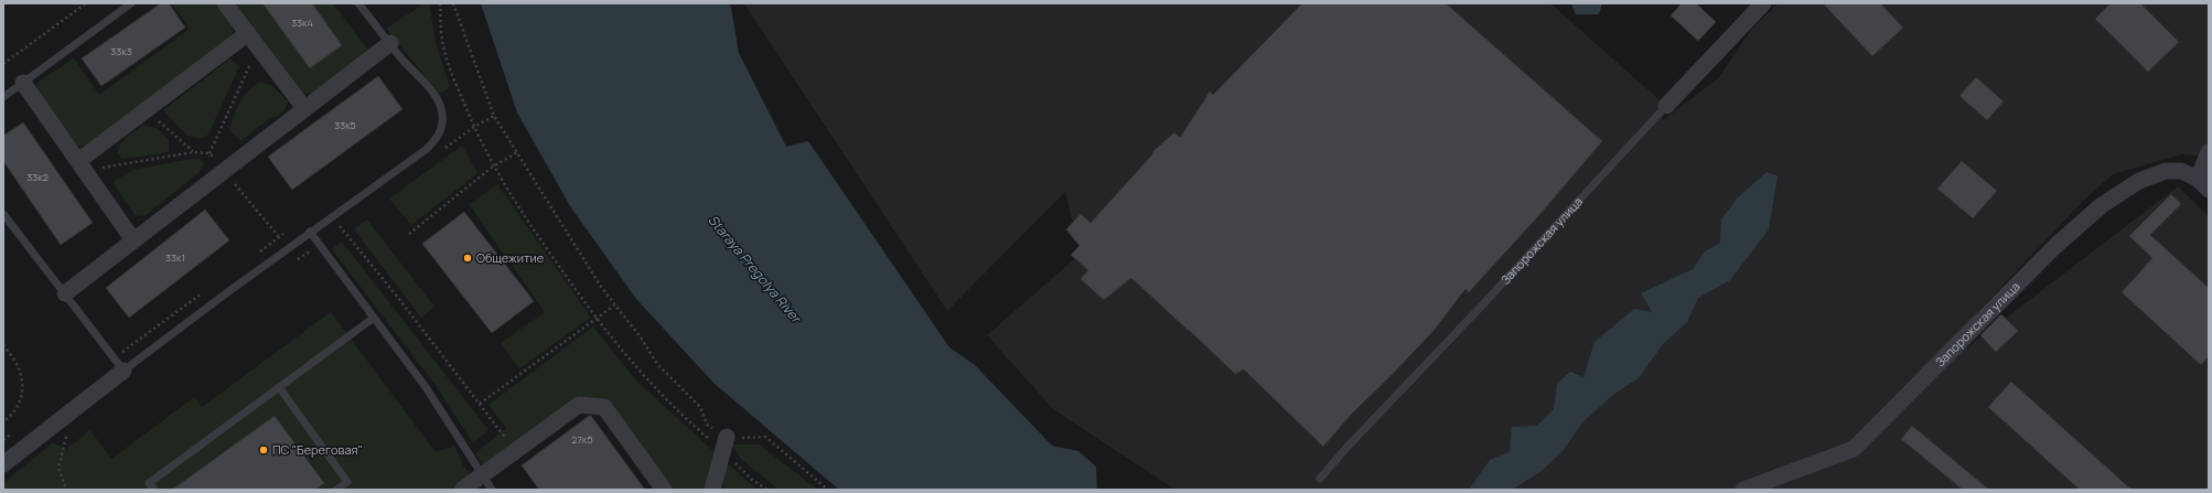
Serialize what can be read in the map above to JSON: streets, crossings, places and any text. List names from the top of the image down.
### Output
{
  "streets": {
    "street": ["Запорожская улица"]
  },
  "water": ["Staraya Pregolya River"],
  "places": ["Общежитие", "ПС \"Береговая\""],
  "house_numbers": [
    "33к4",
    "33к3",
    "33к5",
    "33к2",
    "33к1",
    "27к5"
  ]
}
